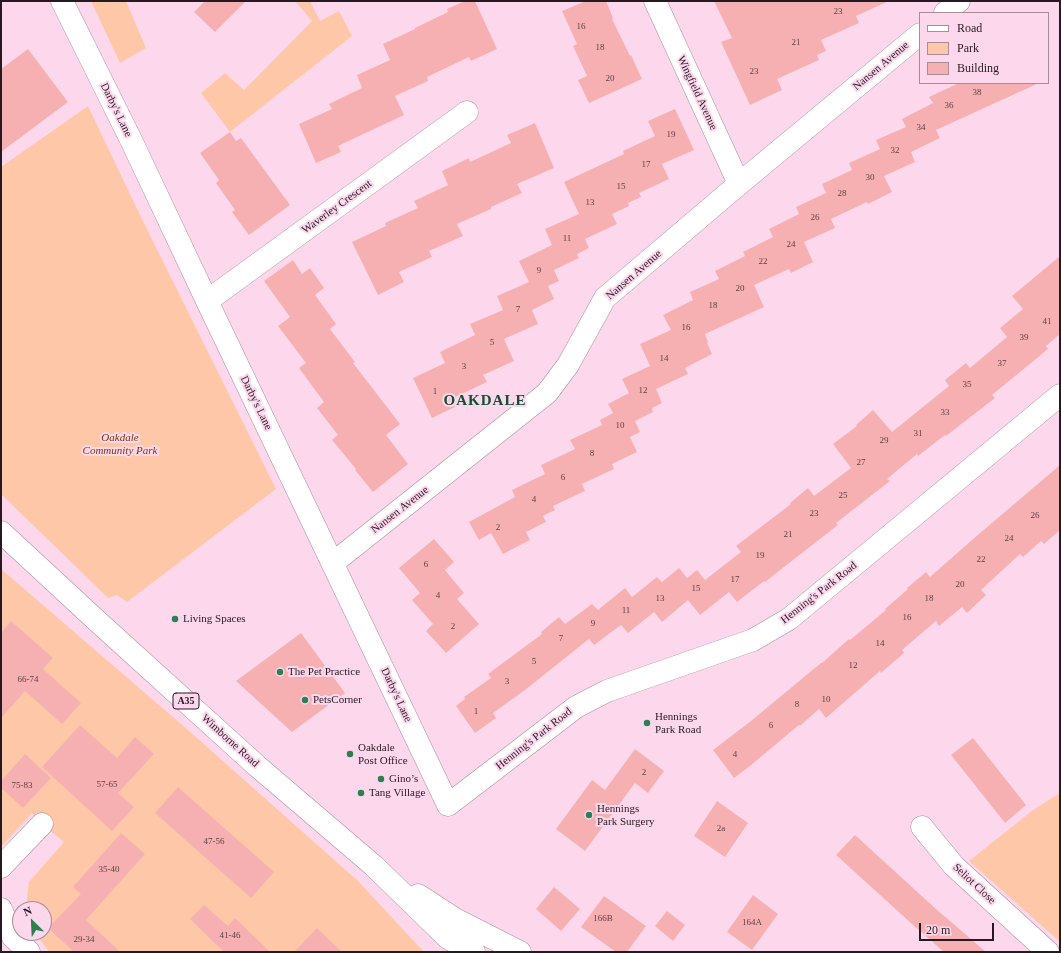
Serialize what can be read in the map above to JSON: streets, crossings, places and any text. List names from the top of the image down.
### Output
{
  "streets": {
    "main road": [
      "Nansen Avenue",
      "Wingfield Avenue",
      "Darby's Lane",
      "Waverley Crescent",
      "Henning's Park Road",
      "A35",
      "Wimborne Road",
      "Seliot Close"
    ]
  },
  "crossings": [
    ["Nansen Avenue", "Wingfield Avenue"],
    ["Nansen Avenue", "Darby's Lane"],
    ["Darby's Lane", "Waverley Crescent"],
    ["Darby's Lane", "Henning's Park Road"],
    ["A35", "Wimborne Road"]
  ],
  "districts": ["OAKDALE"],
  "parks": ["Oakdale Community Park"],
  "places": [
    "Living Spaces",
    "The Pet Practice",
    "PetsCorner",
    "Hennings Park Road",
    "Oakdale Post Office",
    "Gino’s",
    "Tang Village",
    "Hennings Park Surgery"
  ],
  "house_numbers": [
    "23",
    "16",
    "21",
    "18",
    "23",
    "20",
    "38",
    "36",
    "34",
    "19",
    "32",
    "17",
    "30",
    "15",
    "28",
    "13",
    "26",
    "11",
    "24",
    "22",
    "9",
    "20",
    "18",
    "7",
    "41",
    "16",
    "39",
    "5",
    "14",
    "37",
    "3",
    "35",
    "12",
    "1",
    "33",
    "10",
    "31",
    "29",
    "8",
    "27",
    "6",
    "25",
    "4",
    "23",
    "26",
    "2",
    "21",
    "24",
    "19",
    "22",
    "6",
    "17",
    "20",
    "15",
    "4",
    "13",
    "18",
    "11",
    "16",
    "9",
    "2",
    "7",
    "14",
    "5",
    "12",
    "66-74",
    "3",
    "10",
    "8",
    "1",
    "6",
    "4",
    "2",
    "57-65",
    "75-83",
    "2a",
    "47-56",
    "35-40",
    "166B",
    "164A",
    "41-46",
    "29-34"
  ],
  "legend": ["Road", "Park", "Building"],
  "scale_bar": "20 m",
  "north": "top left"
}
